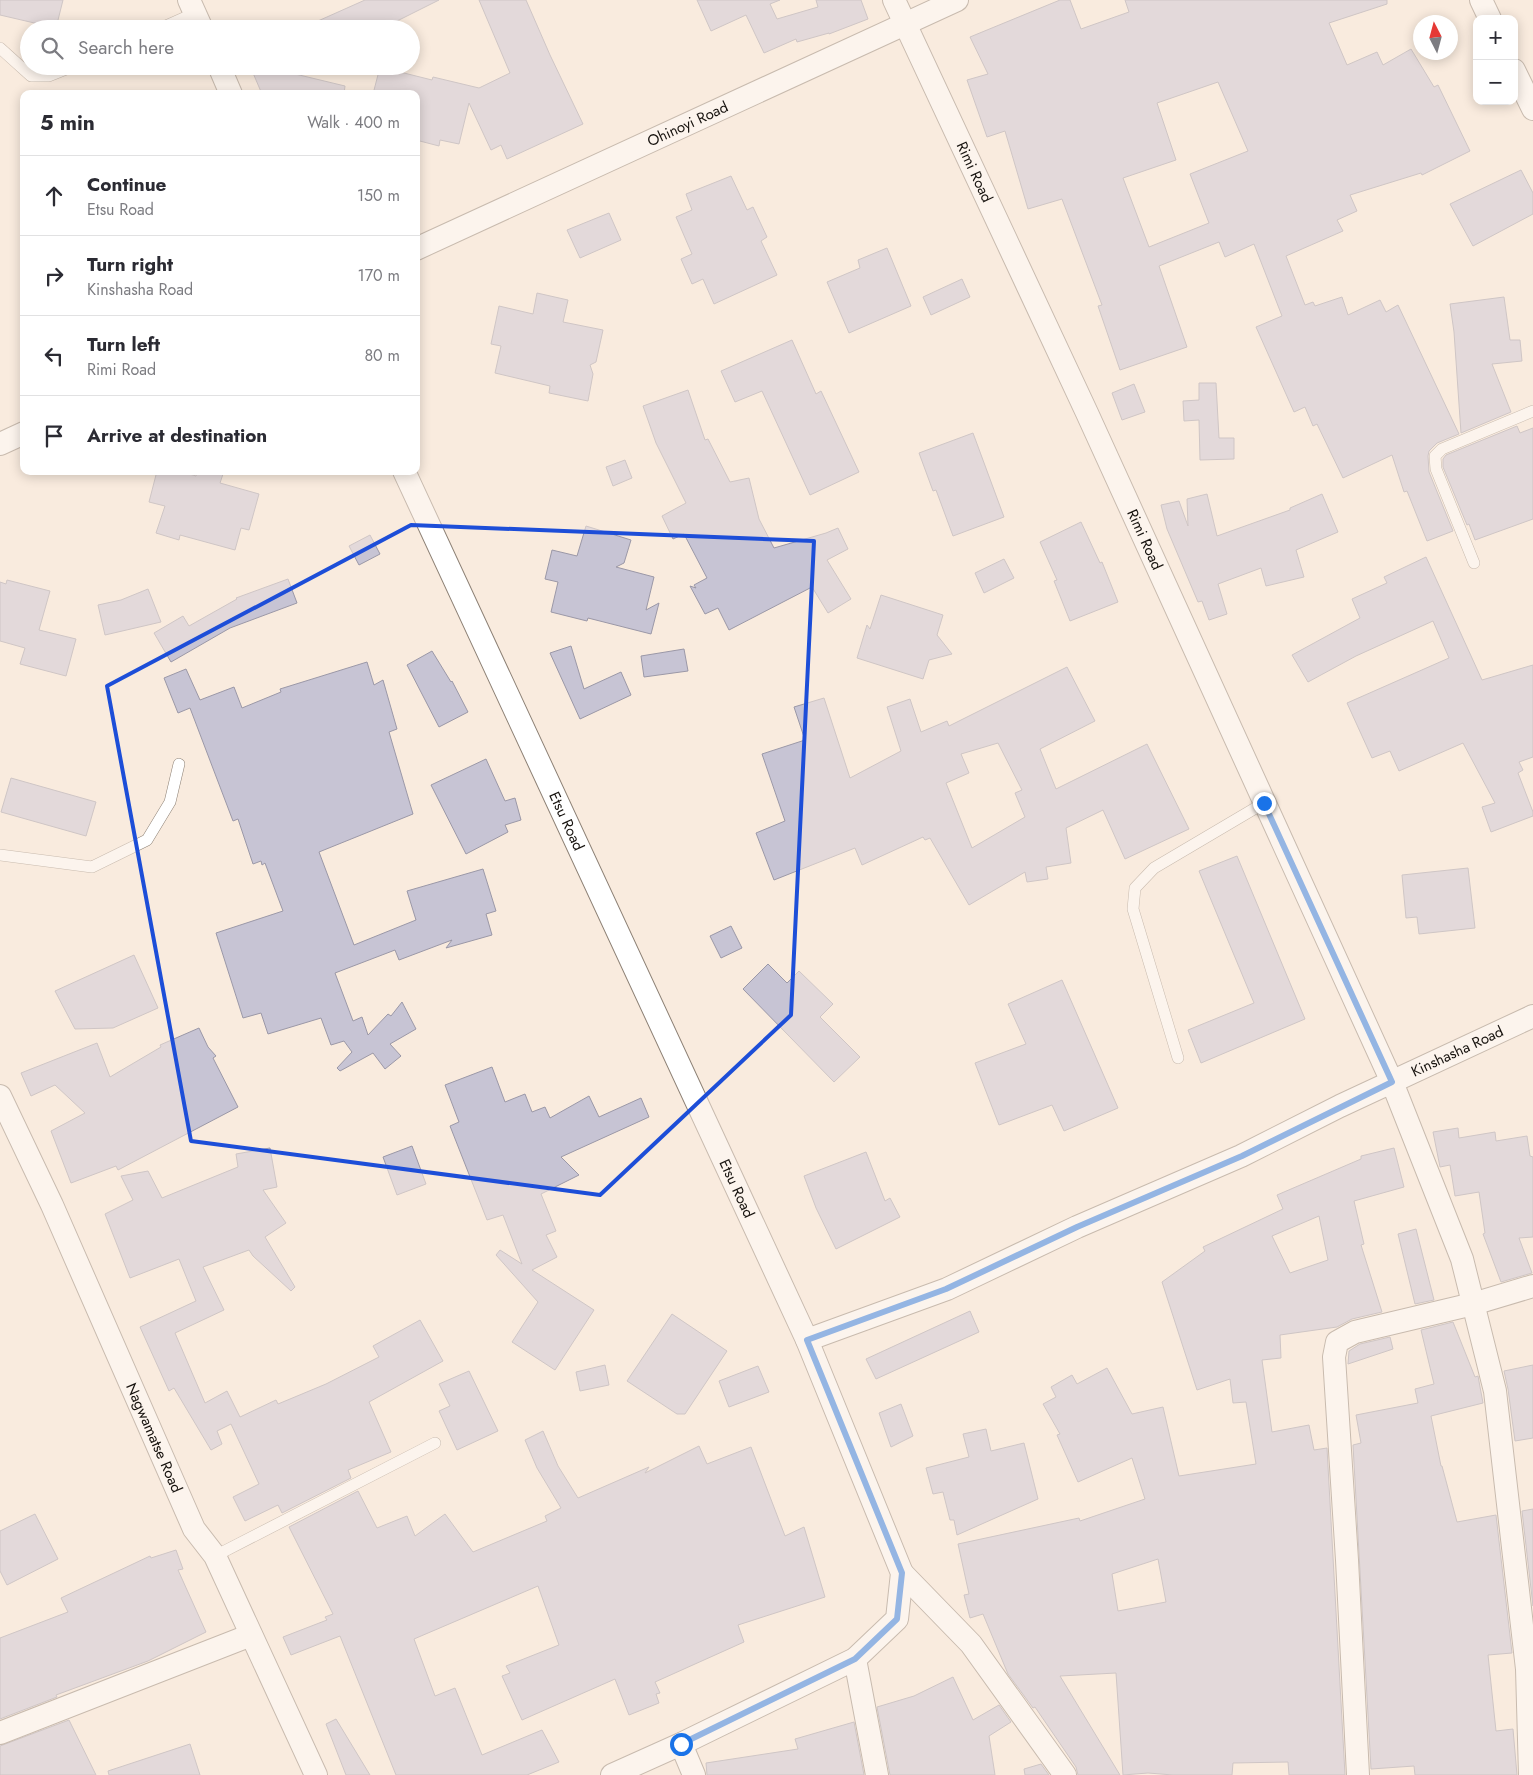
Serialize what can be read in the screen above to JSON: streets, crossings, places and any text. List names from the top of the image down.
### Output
{
  "streets": {
    "street": [
      "Ohinoyi Road",
      "Rimi Road",
      "Etsu Road",
      "Kinshasha Road",
      "Nagwamatse Road"
    ]
  },
  "crossings": [
    ["Ohinoyi Road", "Rimi Road"],
    ["Rimi Road", "Kinshasha Road"],
    ["Etsu Road", "Kinshasha Road"]
  ],
  "north": "top",
  "page": {
    "map_buttons": ["+", "−"],
    "search": "Search here",
    "heading": ["5 min", "Walk · 400 m"],
    "list": [
      ["Continue", "Etsu Road", "150 m"],
      ["Turn right", "Kinshasha Road", "170 m"],
      ["Turn left", "Rimi Road", "80 m"],
      "Arrive at destination"
    ]
  }
}
